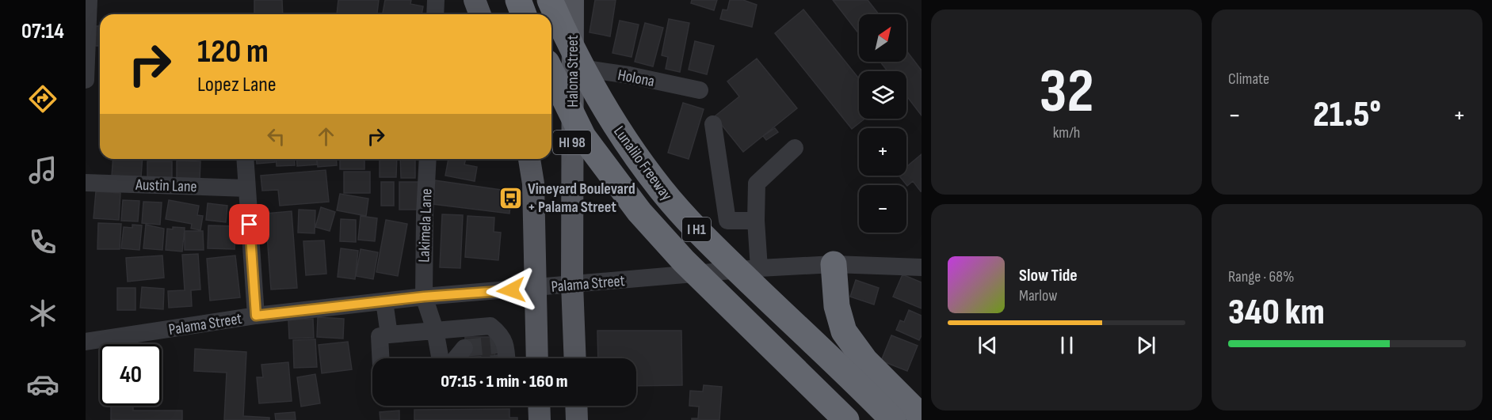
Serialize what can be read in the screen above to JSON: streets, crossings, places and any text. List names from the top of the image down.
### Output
{
  "streets": {
    "highway": ["Lunalilo Freeway", "I H1"],
    "main road": ["Halona Street", "HI 98"],
    "street": [
      "Holona",
      "Austin Lane",
      "Lakimela Lane",
      "Palama Street"
    ]
  },
  "crossings": [
    ["Halona Street", "Holona"],
    ["Halona Street", "HI 98"],
    ["Halona Street", "Palama Street"],
    ["HI 98", "Palama Street"],
    ["Lakimela Lane", "Palama Street"]
  ],
  "places": {
    "bus stop": ["Vineyard Boulevard + Palama Street"]
  },
  "north": "top right",
  "page": {
    "tabs": "07:14",
    "tile": [
      ["32", "km/h"],
      "Climate",
      ["Range · 68%", "340 km"]
    ],
    "map_buttons": ["+", "−"],
    "turn": ["120 m", "Lopez Lane"],
    "heat": ["−", "21.5°", "+"],
    "song": ["Slow Tide", "Marlow"],
    "limit": "40",
    "trip": "07:15 · 1 min · 160 m"
  }
}
